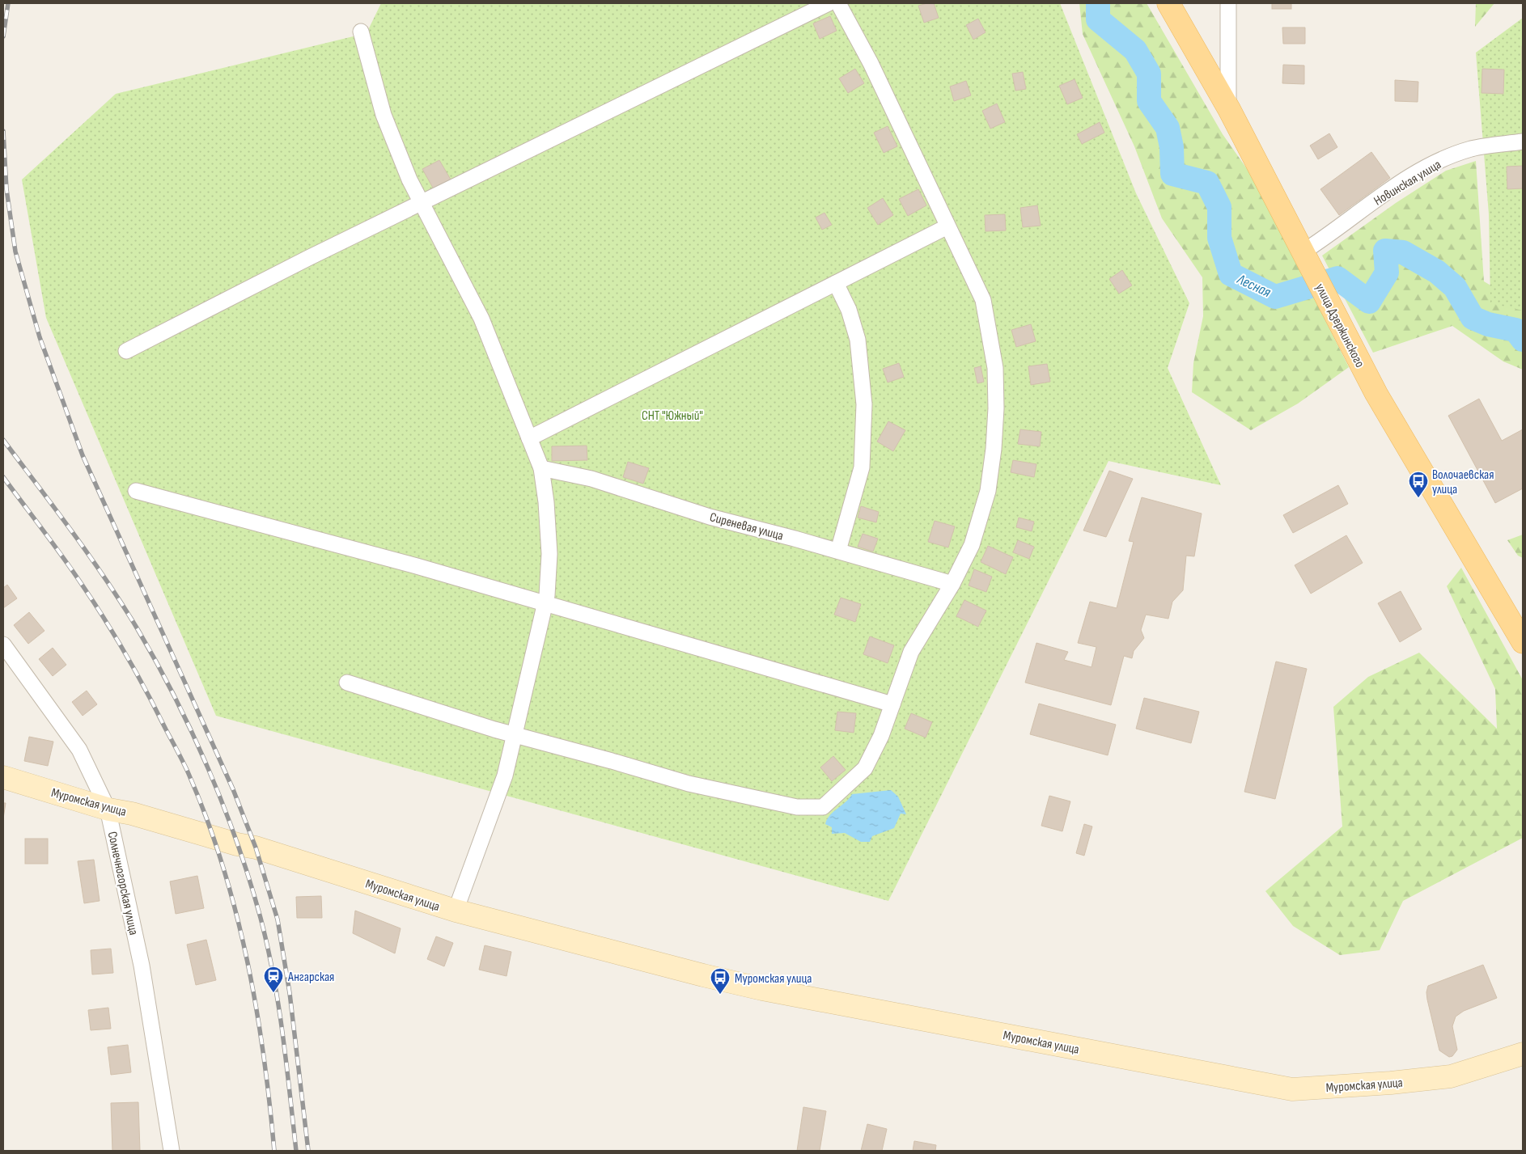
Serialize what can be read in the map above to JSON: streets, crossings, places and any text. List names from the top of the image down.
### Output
{
  "streets": {
    "main road": ["улица Дзержинского", "Муромская улица"],
    "street": ["Новинская улица", "Сиреневая улица", "Солнечногорская улица"]
  },
  "crossings": [
    ["Новинская улица", "улица Дзержинского"],
    ["Муромская улица", "Солнечногорская улица"]
  ],
  "water": ["Лесная"],
  "parks": ["СНТ \"Южный\""],
  "places": {
    "bus stop": ["Волочаевская улица", "Муромская улица"],
    "station": ["Ангарская"]
  }
}
